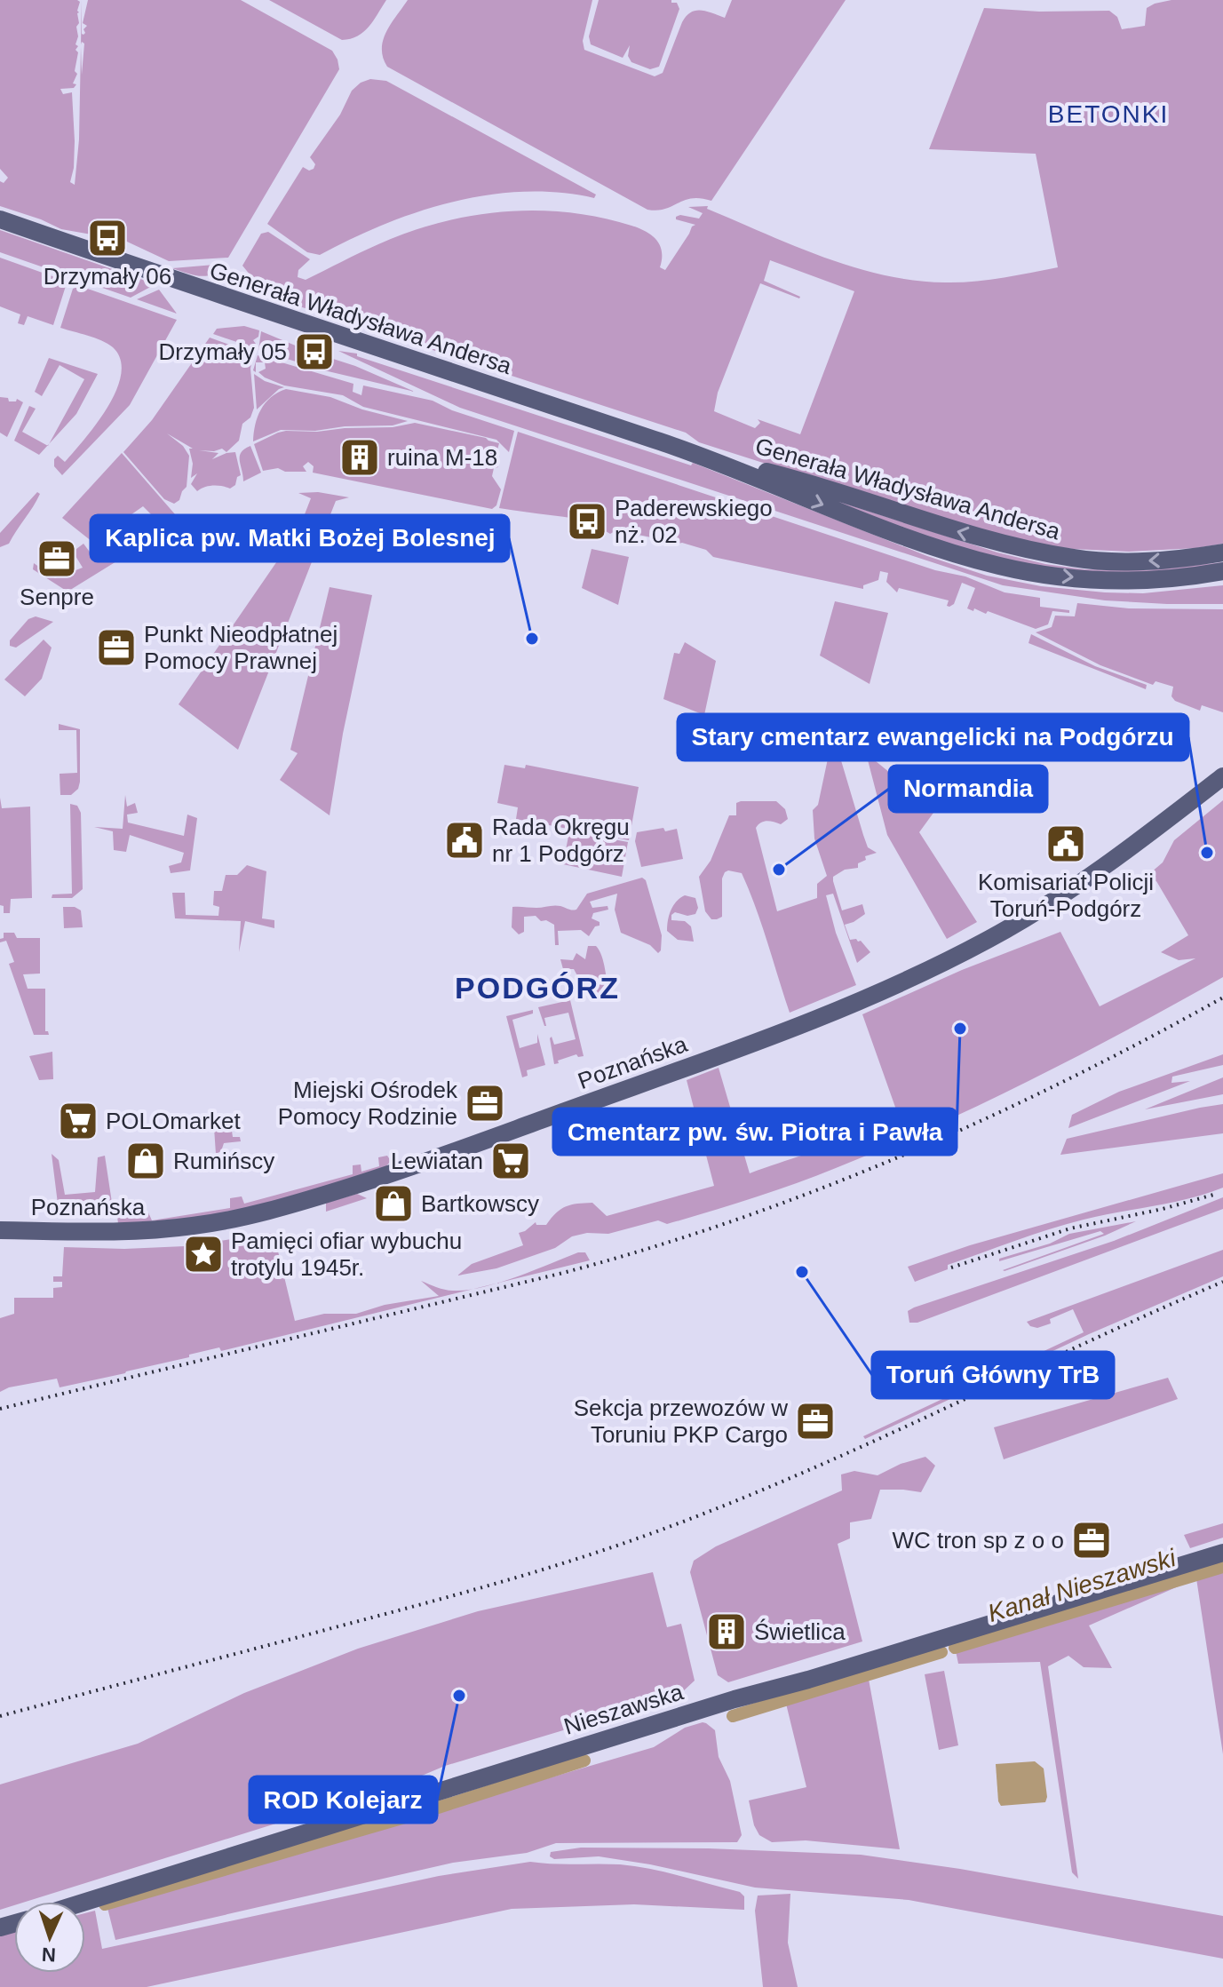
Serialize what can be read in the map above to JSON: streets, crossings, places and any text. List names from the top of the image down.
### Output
{
  "streets": {
    "main road": ["Generała Władysława Andersa", "Poznańska", "Nieszawska"]
  },
  "districts": ["BETONKI", "PODGÓRZ"],
  "water": ["Kanał Nieszawski"],
  "places": {
    "bus stop": ["Drzymały 06", "Drzymały 05", "Paderewskiego nż. 02"],
    "building": ["ruina M-18", "Świetlica"],
    "office": [
      "Senpre",
      "Punkt Nieodpłatnej Pomocy Prawnej",
      "Miejski Ośrodek Pomocy Rodzinie",
      "Sekcja przewozów w Toruniu PKP Cargo",
      "WC tron sp z o o"
    ],
    "other": [
      "Kaplica pw. Matki Bożej Bolesnej",
      "Stary cmentarz ewangelicki na Podgórzu",
      "Normandia",
      "Cmentarz pw. św. Piotra i Pawła",
      "Toruń Główny TrB",
      "ROD Kolejarz"
    ],
    "public building": ["Rada Okręgu nr 1 Podgórz", "Komisariat Policji Toruń-Podgórz"],
    "supermarket": ["POLOmarket", "Lewiatan"],
    "shop": ["Rumińscy", "Bartkowscy"],
    "place": ["Pamięci ofiar wybuchu trotylu 1945r."]
  },
  "north": "bottom"
}
